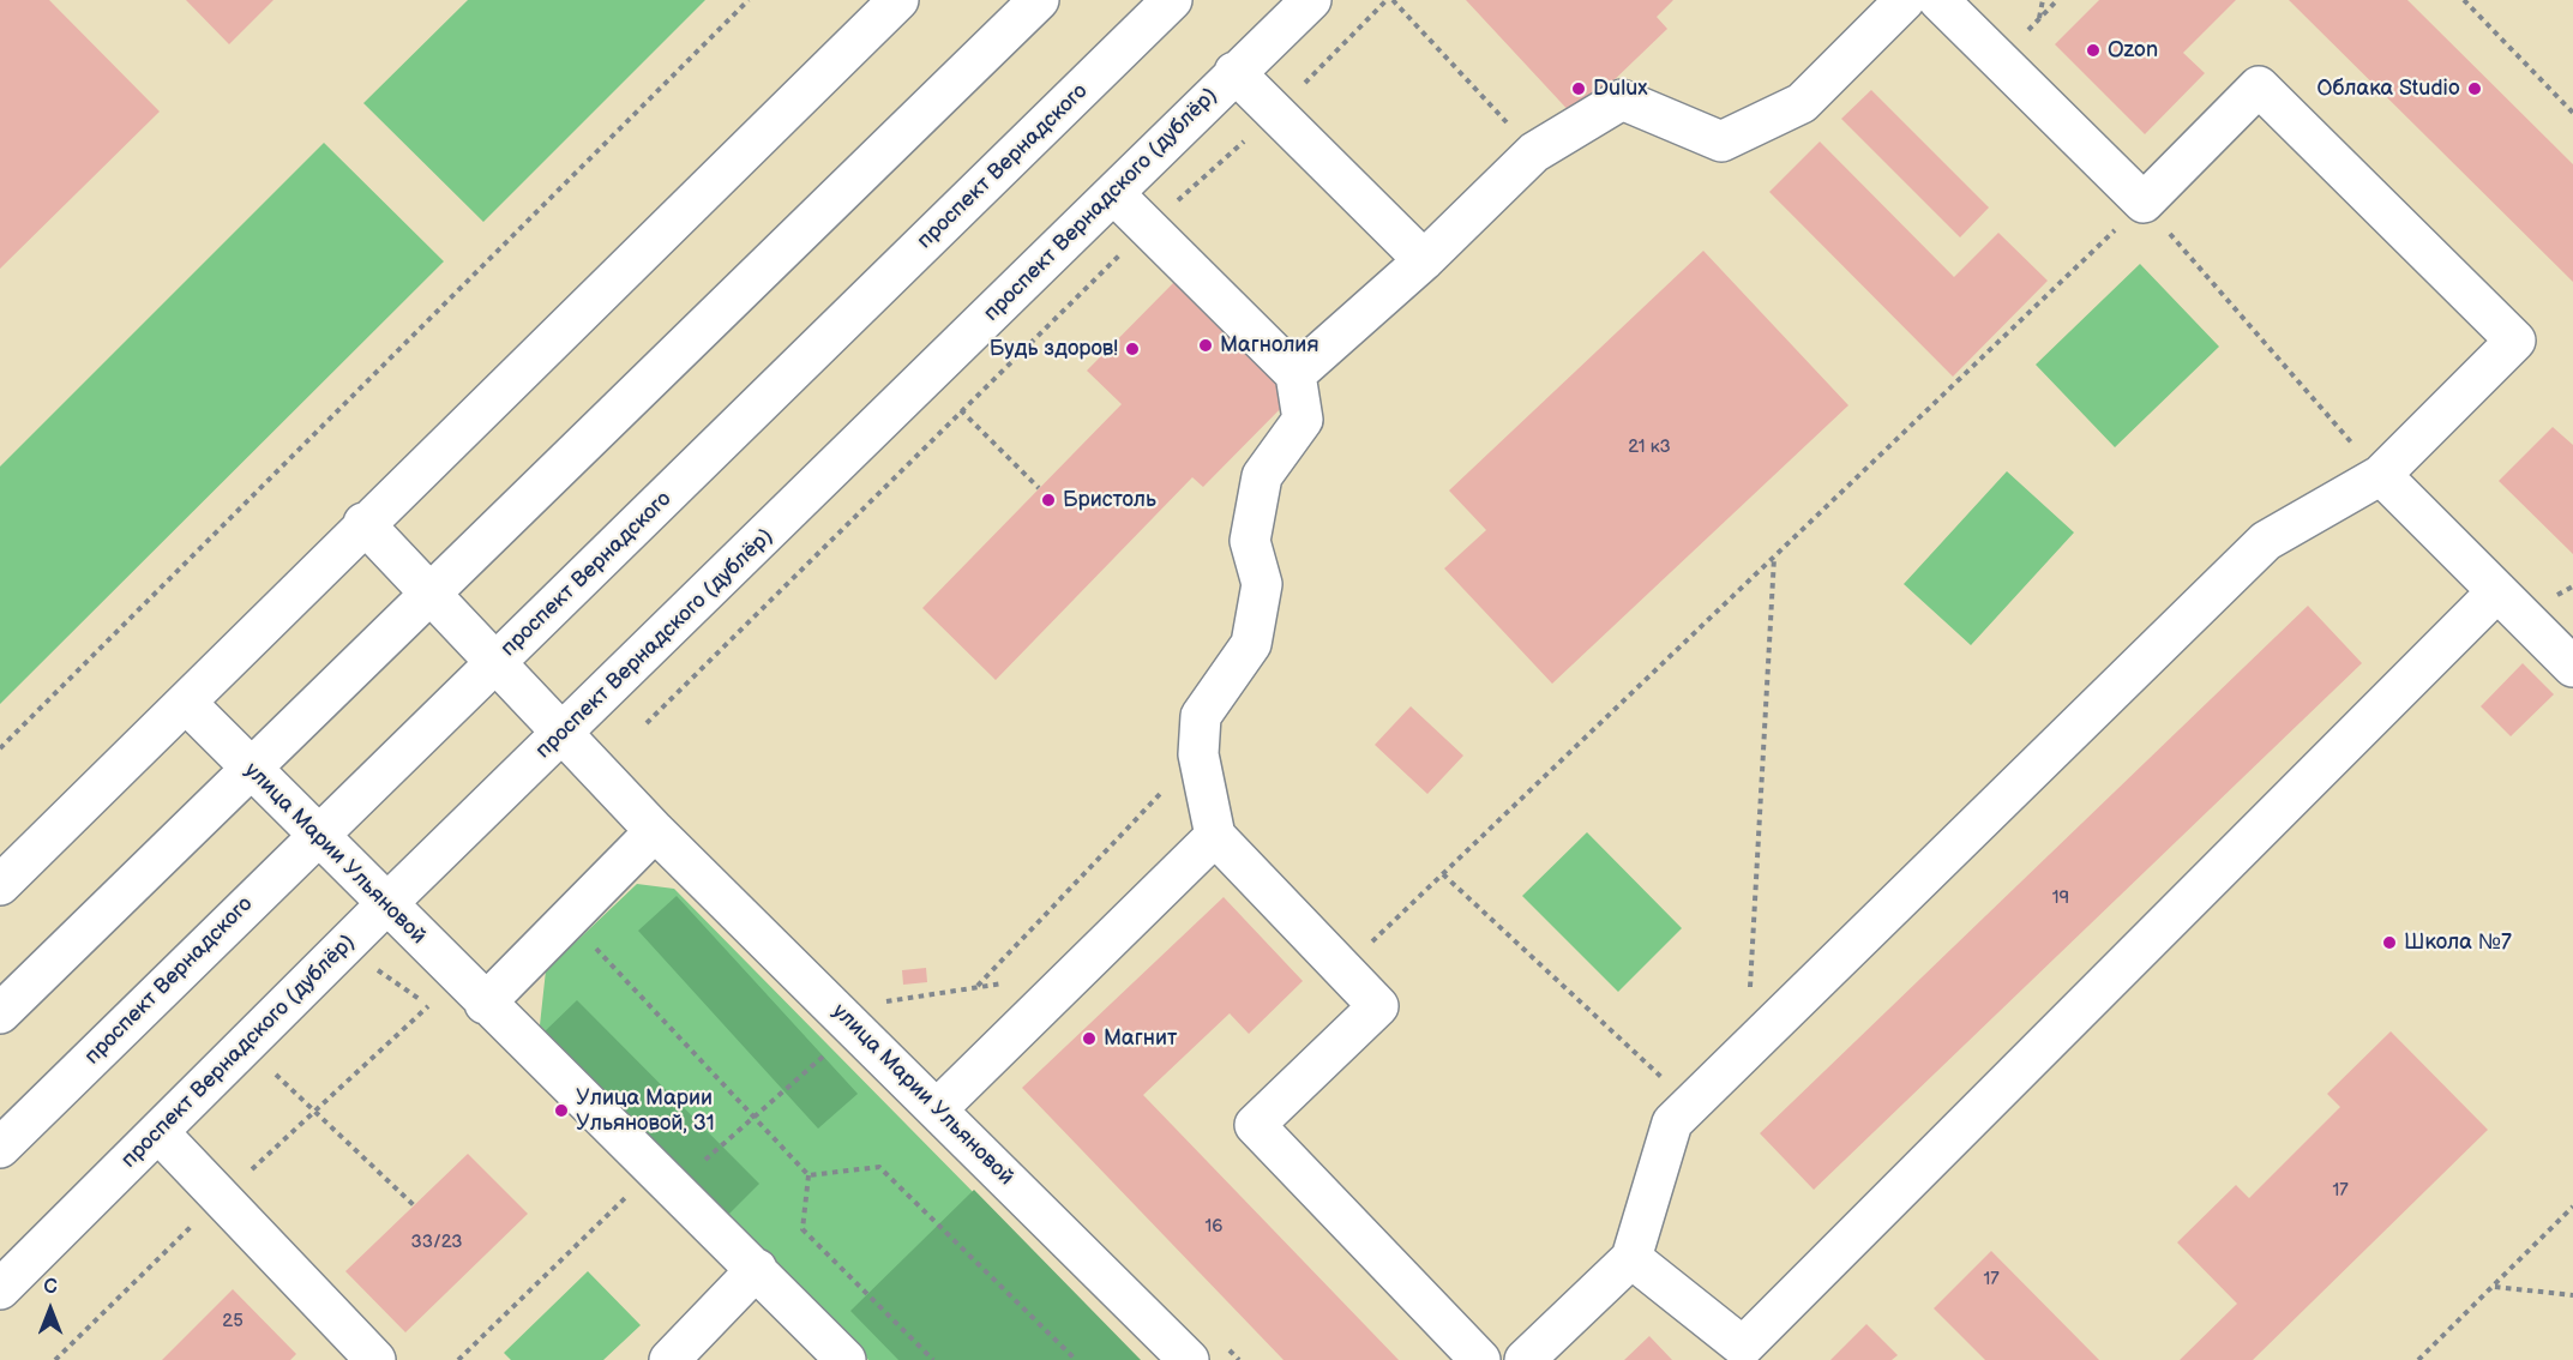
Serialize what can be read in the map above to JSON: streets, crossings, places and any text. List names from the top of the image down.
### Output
{
  "streets": {
    "street": ["проспект Вернадского", "проспект Вернадского (дублёр)", "улица Марии Ульяновой"]
  },
  "crossings": [
    ["проспект Вернадского", "улица Марии Ульяновой"],
    ["проспект Вернадского (дублёр)", "улица Марии Ульяновой"]
  ],
  "places": [
    "Ozon",
    "Dulux",
    "Облака Studio",
    "Магнолия",
    "Будь здоров!",
    "Бристоль",
    "Школа №7",
    "Магнит",
    "Улица Марии Ульяновой, 31"
  ],
  "house_numbers": [
    "21 к3",
    "19",
    "17",
    "16",
    "33/23",
    "17",
    "25"
  ],
  "north": "top"
}
